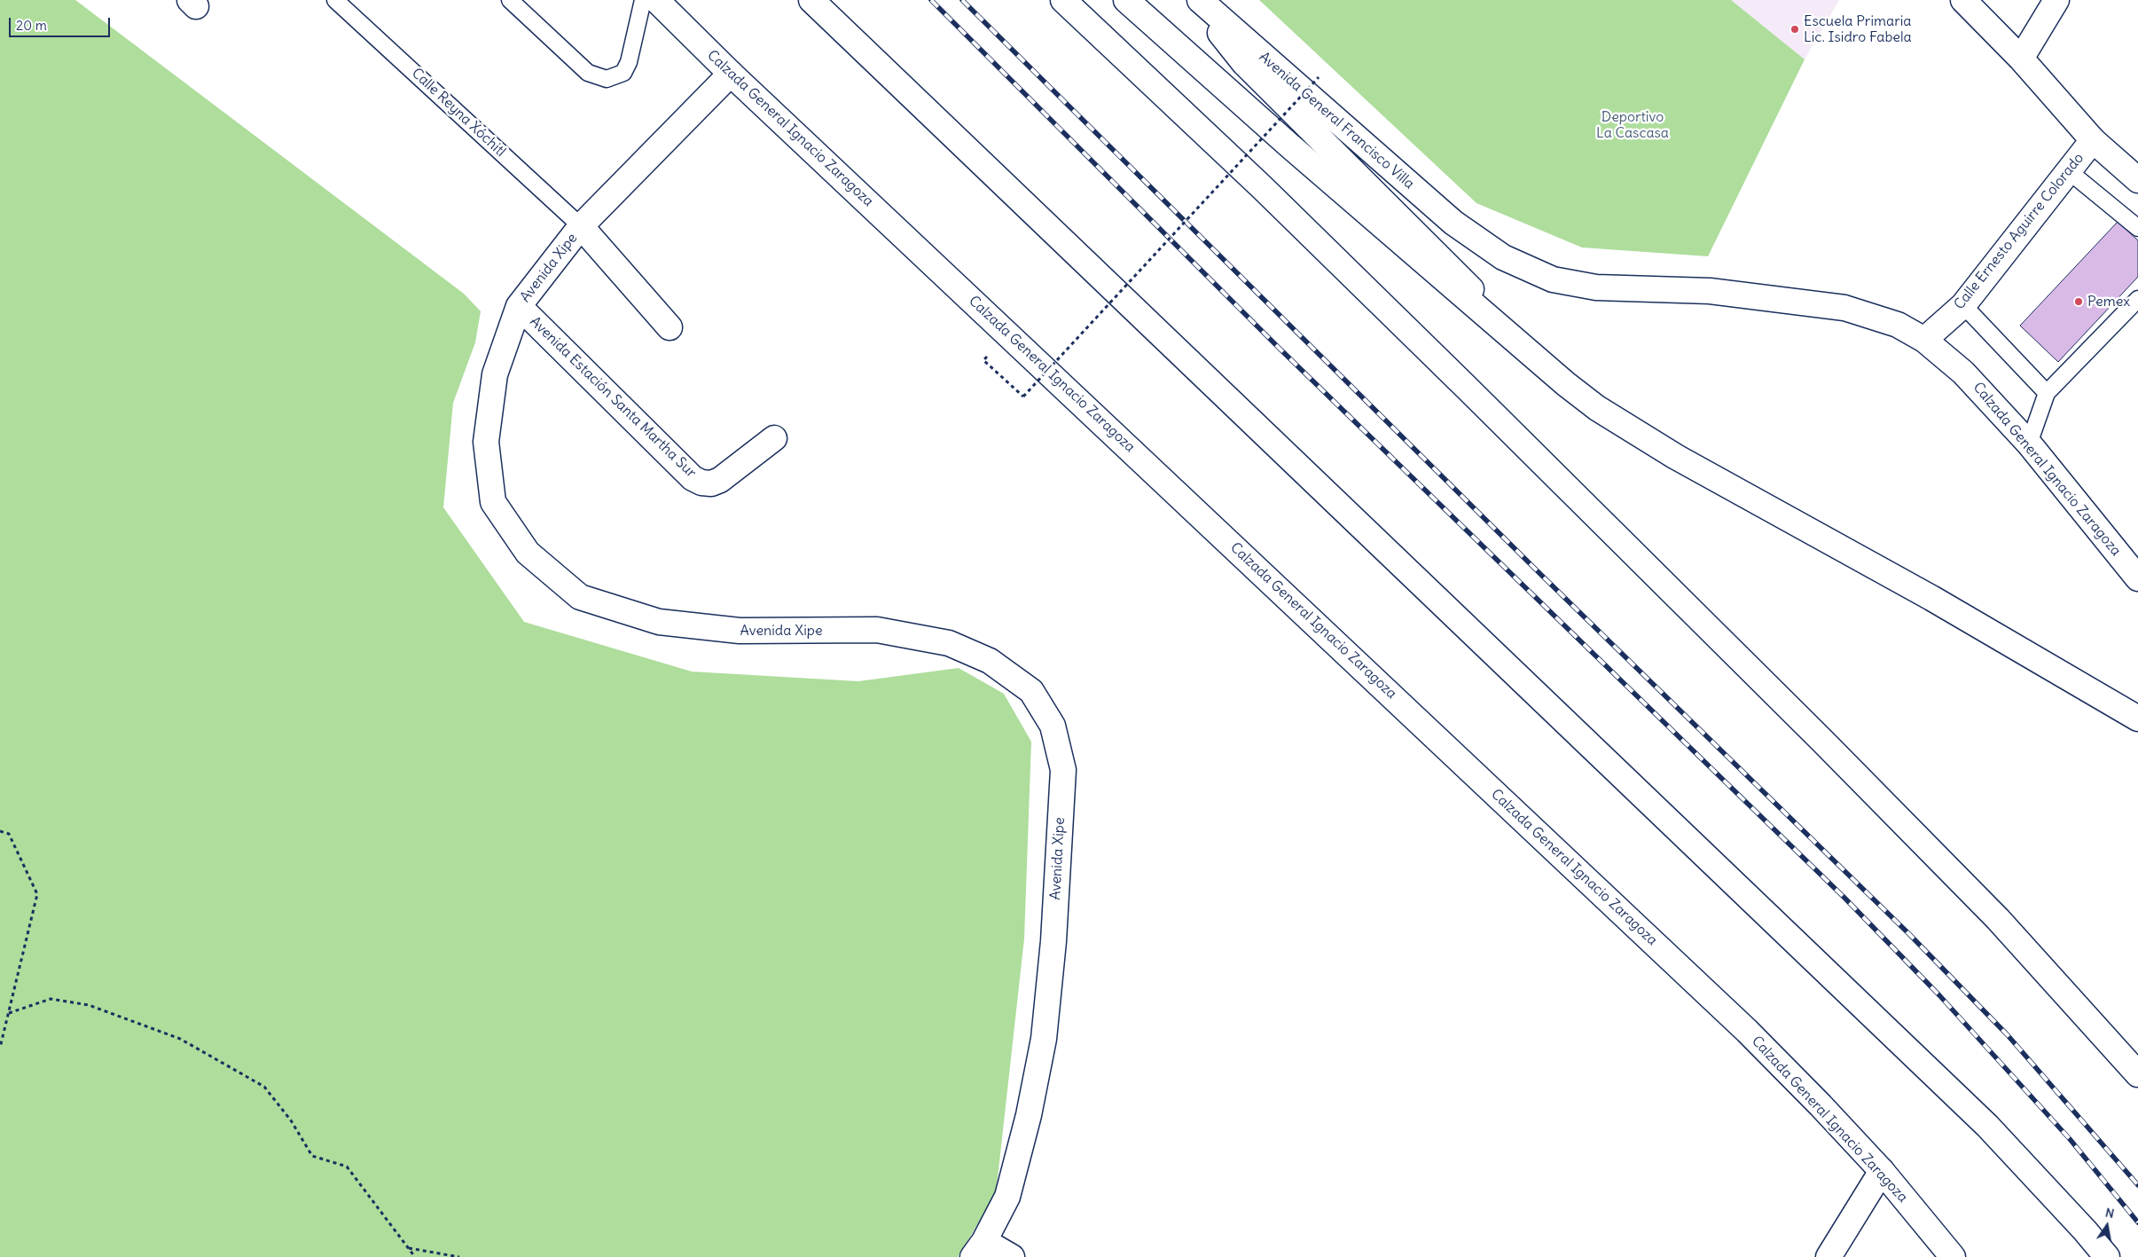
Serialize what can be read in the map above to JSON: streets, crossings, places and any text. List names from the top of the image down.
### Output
{
  "streets": {
    "main road": [
      "Avenida General Francisco Villa",
      "Calzada General Ignacio Zaragoza",
      "Calle Ernesto Aguirre Colorado",
      "Avenida Xipe",
      "Avenida Estación Santa Martha Sur"
    ],
    "lane": ["Calle Reyna Xóchitl"]
  },
  "crossings": [
    ["Calle Reyna Xóchitl", "Avenida Xipe"],
    ["Avenida General Francisco Villa", "Calzada General Ignacio Zaragoza"],
    ["Calzada General Ignacio Zaragoza", "Calle Ernesto Aguirre Colorado"],
    ["Calzada General Ignacio Zaragoza", "Avenida Xipe"],
    ["Avenida Xipe", "Avenida Estación Santa Martha Sur"]
  ],
  "parks": ["Deportivo La Cascasa"],
  "places": ["Escuela Primaria Lic. Isidro Fabela", "Pemex"],
  "scale_bar": "20 m",
  "north": "top"
}
